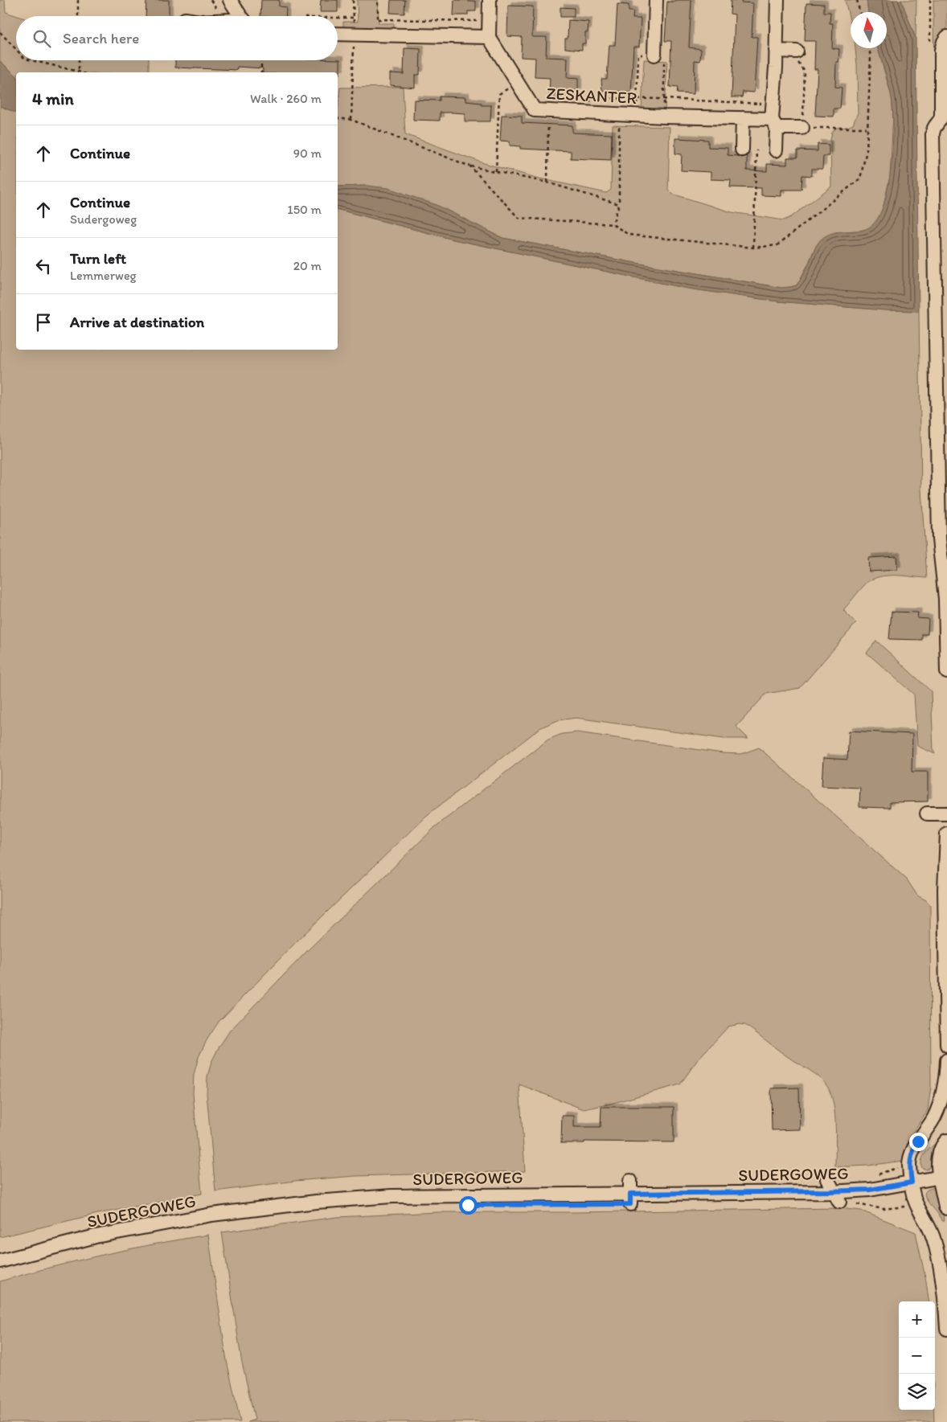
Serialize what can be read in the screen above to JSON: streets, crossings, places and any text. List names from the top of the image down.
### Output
{
  "streets": {
    "street": ["ZESKANTER", "SUDERGOWEG"]
  },
  "north": "top",
  "page": {
    "search": "Search here",
    "heading": ["4 min", "Walk · 260 m"],
    "list": [
      ["Continue", "90 m"],
      ["Continue", "Sudergoweg", "150 m"],
      ["Turn left", "Lemmerweg", "20 m"],
      "Arrive at destination"
    ],
    "map_buttons": ["+", "−"]
  }
}
